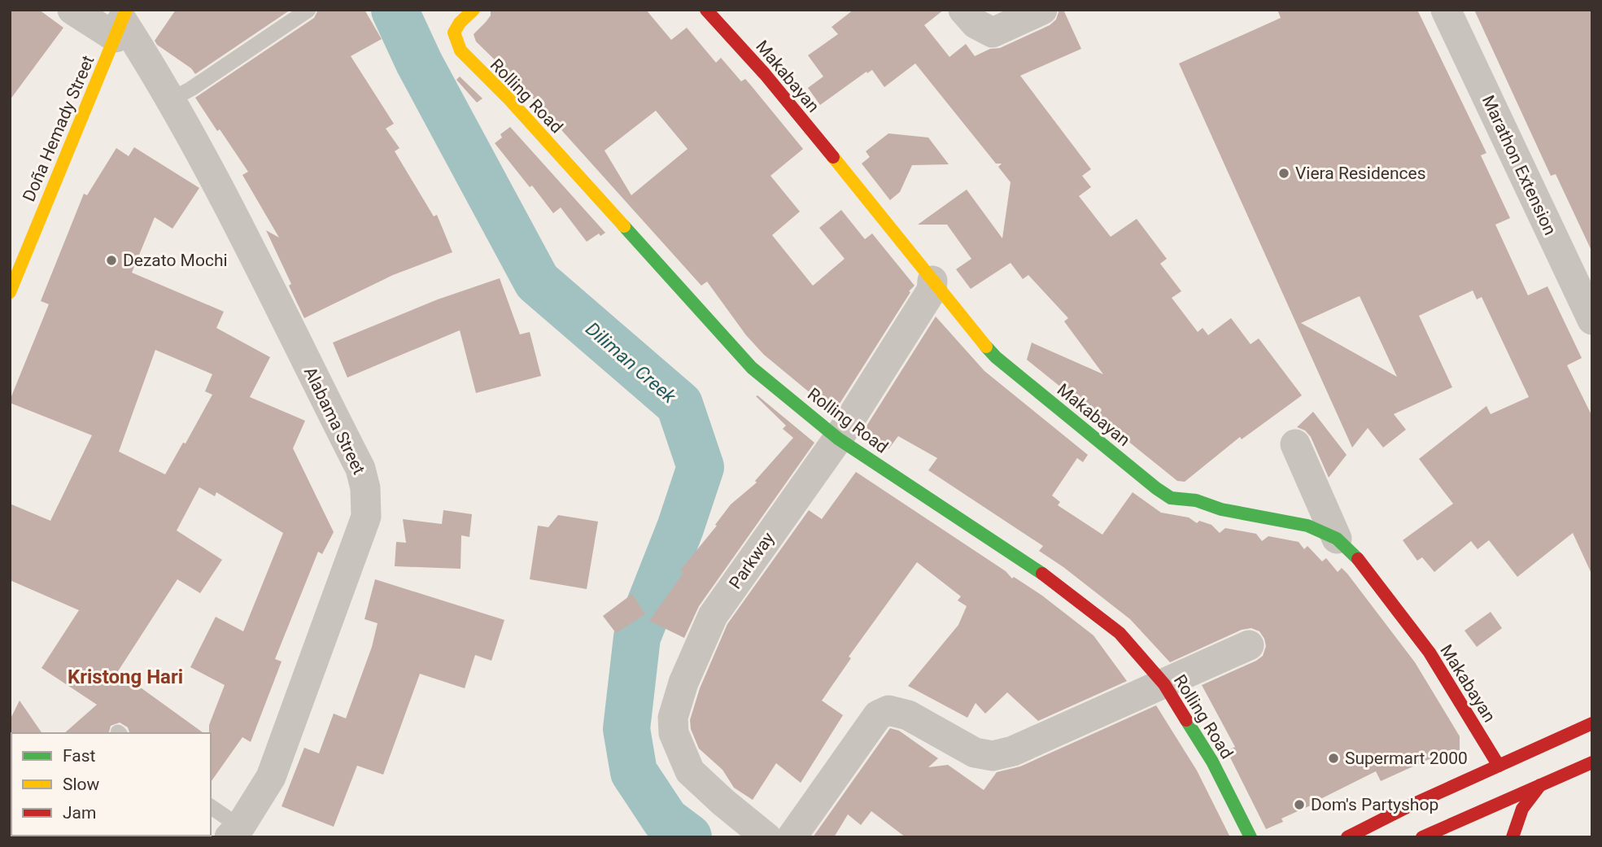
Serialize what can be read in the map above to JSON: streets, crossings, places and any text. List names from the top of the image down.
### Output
{
  "streets": {
    "street": [
      "Makabayan",
      "Rolling Road",
      "Doña Hemady Street",
      "Marathon Extension",
      "Alabama Street",
      "Parkway"
    ]
  },
  "crossings": [
    ["Makabayan", "Parkway"],
    ["Rolling Road", "Parkway"],
    ["Doña Hemady Street", "Alabama Street"]
  ],
  "districts": ["Kristong Hari"],
  "water": ["Diliman Creek"],
  "places": [
    "Viera Residences",
    "Dezato Mochi",
    "Supermart 2000",
    "Dom's Partyshop"
  ],
  "legend": ["Fast", "Slow", "Jam"]
}
